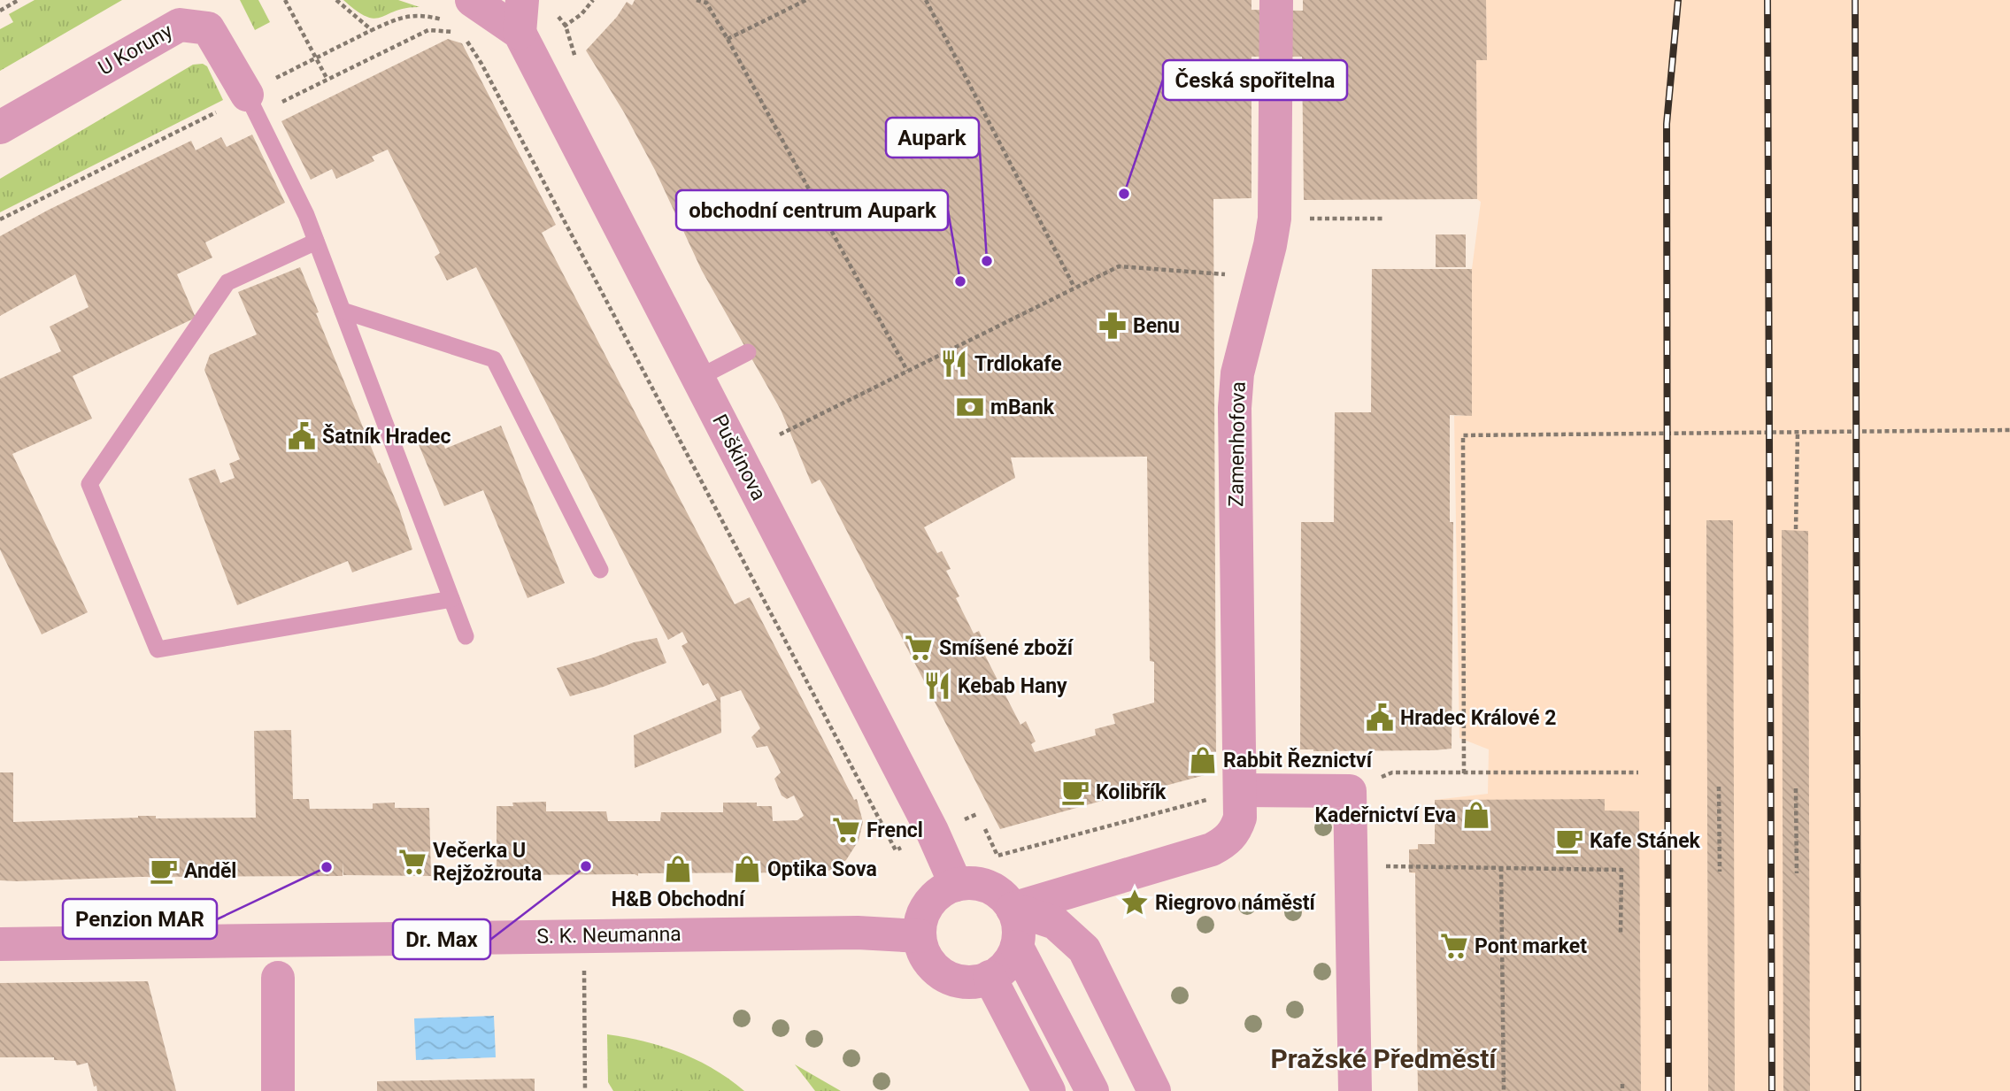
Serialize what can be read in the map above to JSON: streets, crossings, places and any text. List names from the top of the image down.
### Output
{
  "streets": {
    "street": [
      "U Koruny",
      "Zamenhofova",
      "Puškinova",
      "S. K. Neumanna"
    ]
  },
  "crossings": [
    ["Puškinova", "S. K. Neumanna"]
  ],
  "districts": ["Pražské Předměstí"],
  "places": {
    "other": [
      "Česká spořitelna",
      "Aupark",
      "obchodní centrum Aupark",
      "Dr. Max",
      "Penzion MAR"
    ],
    "pharmacy": ["Benu"],
    "restaurant": ["Trdlokafe", "Kebab Hany"],
    "bank": ["mBank"],
    "public building": ["Šatník Hradec", "Hradec Králové 2"],
    "supermarket": [
      "Smíšené zboží",
      "Frencl",
      "Večerka U Rejžožrouta",
      "Pont market"
    ],
    "shop": [
      "Rabbit Řeznictví",
      "Kadeřnictví Eva",
      "H&B Obchodní",
      "Optika Sova"
    ],
    "cafe": ["Kolibřík", "Kafe Stánek", "Anděl"],
    "place": ["Riegrovo náměstí"]
  }
}
